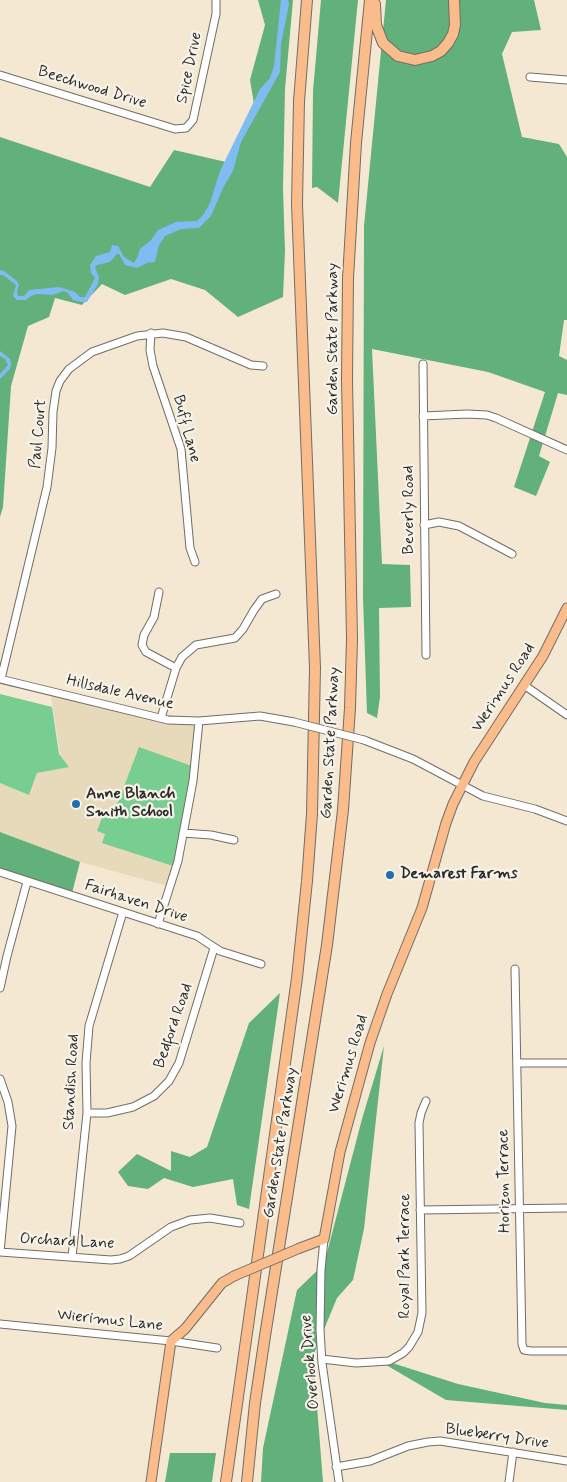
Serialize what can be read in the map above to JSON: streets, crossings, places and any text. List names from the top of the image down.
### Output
{
  "streets": {
    "highway": ["Garden State Parkway"],
    "main road": ["Werimus Road"],
    "street": [
      "Spice Drive",
      "Beechwood Drive",
      "Buff Lane",
      "Paul Court",
      "Beverly Road",
      "Hillsdale Avenue",
      "Fairhaven Drive",
      "Bedford Road",
      "Standish Road",
      "Horizon Terrace",
      "Orchard Lane",
      "Royal Park Terrace",
      "Wierimus Lane",
      "Overlook Drive",
      "Blueberry Drive"
    ]
  },
  "crossings": [
    ["Spice Drive", "Beechwood Drive"],
    ["Buff Lane", "Paul Court"],
    ["Paul Court", "Hillsdale Avenue"],
    ["Werimus Road", "Hillsdale Avenue"],
    ["Werimus Road", "Overlook Drive"],
    ["Fairhaven Drive", "Bedford Road"],
    ["Fairhaven Drive", "Standish Road"],
    ["Bedford Road", "Standish Road"],
    ["Standish Road", "Orchard Lane"],
    ["Royal Park Terrace", "Overlook Drive"],
    ["Overlook Drive", "Blueberry Drive"]
  ],
  "places": ["Anne Blanch Smith School", "Demarest Farms"]
}
